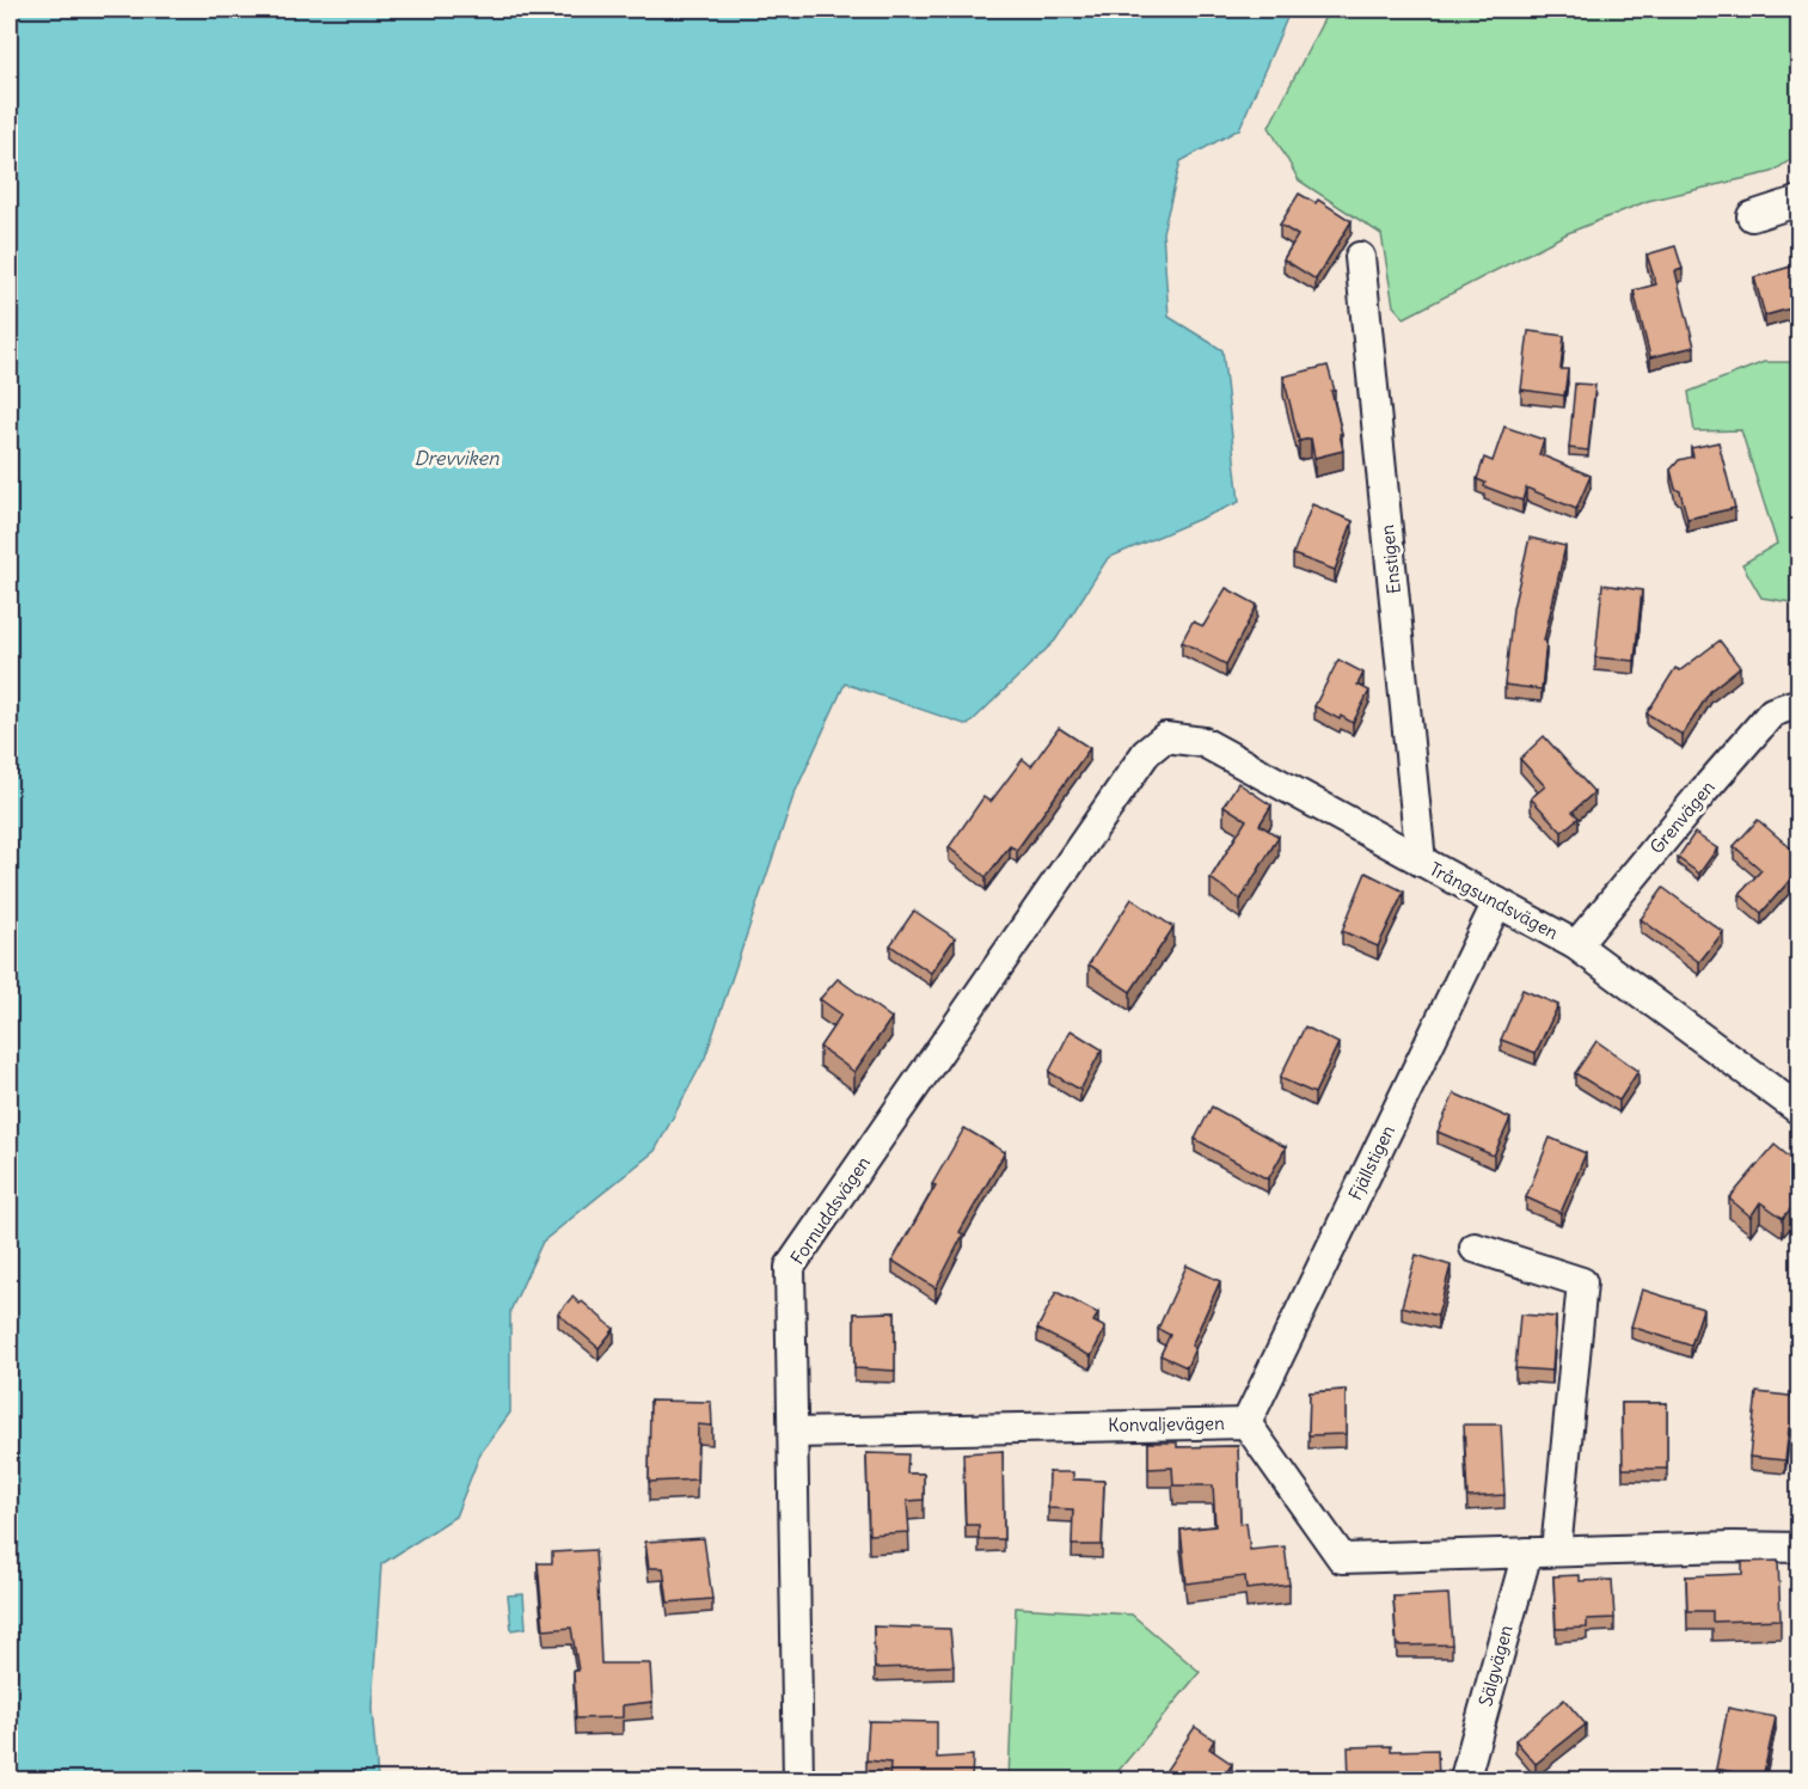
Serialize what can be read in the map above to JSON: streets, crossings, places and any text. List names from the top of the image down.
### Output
{
  "streets": {
    "street": [
      "Enstigen",
      "Grenvägen",
      "Trångsundsvägen",
      "Fjällstigen",
      "Fornuddsvägen",
      "Konvaljevägen",
      "Sälgvägen"
    ]
  },
  "crossings": [
    ["Enstigen", "Trångsundsvägen"],
    ["Grenvägen", "Trångsundsvägen"],
    ["Trångsundsvägen", "Fjällstigen"],
    ["Trångsundsvägen", "Fornuddsvägen"],
    ["Fjällstigen", "Konvaljevägen"],
    ["Fornuddsvägen", "Konvaljevägen"],
    ["Konvaljevägen", "Sälgvägen"]
  ],
  "water": ["Drevviken"]
}
